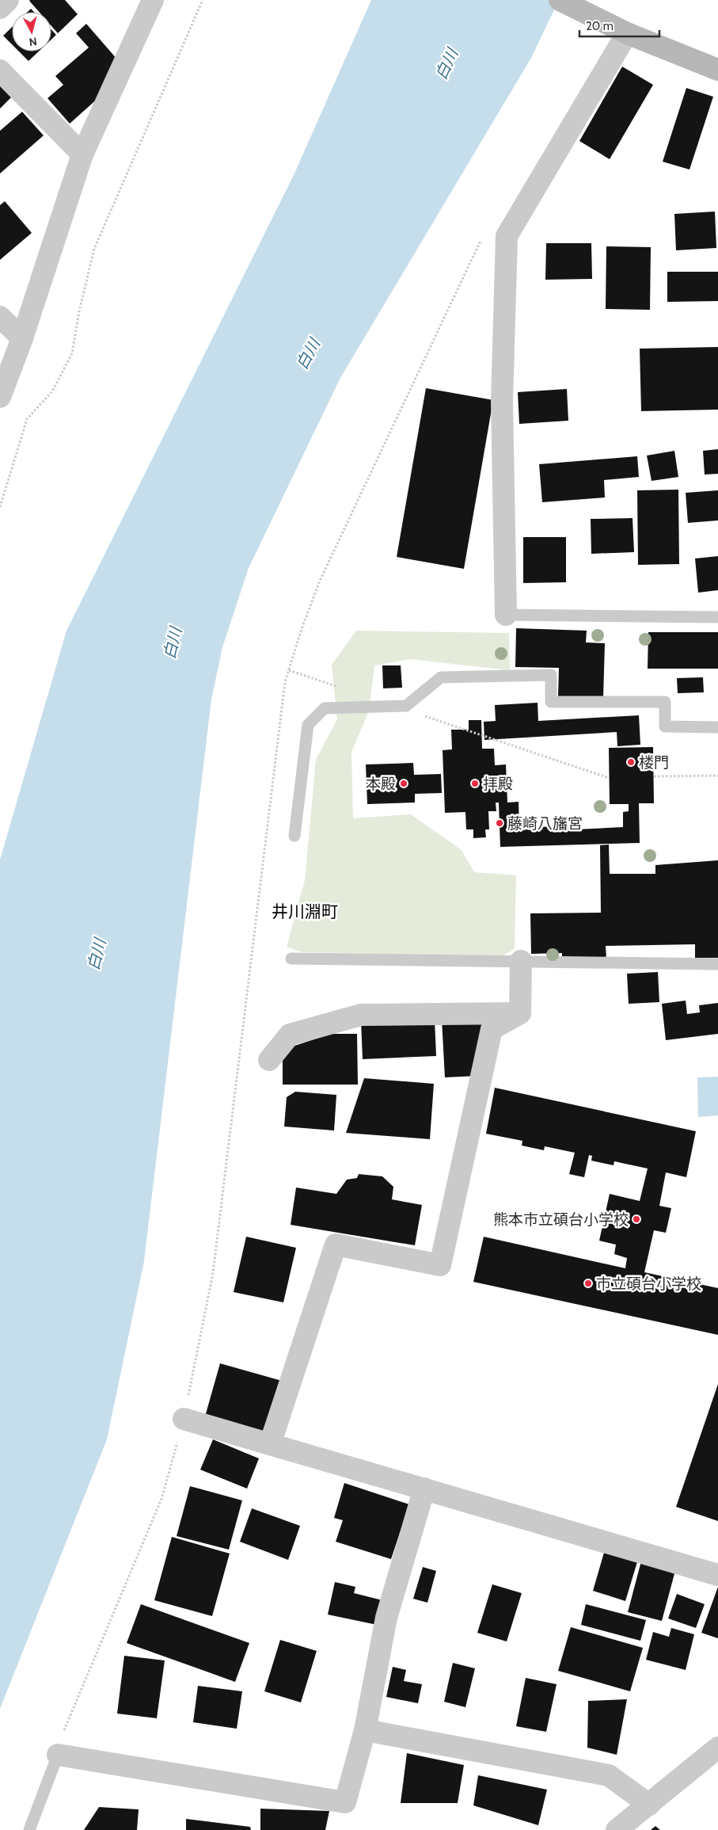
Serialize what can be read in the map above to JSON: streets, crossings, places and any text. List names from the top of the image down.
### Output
{
  "districts": ["井川淵町"],
  "water": ["白川"],
  "places": [
    "楼門",
    "本殿",
    "拝殿",
    "藤崎八旛宮",
    "熊本市立碩台小学校",
    "市立碩台小学校"
  ],
  "scale_bar": "20 m",
  "north": "bottom"
}
